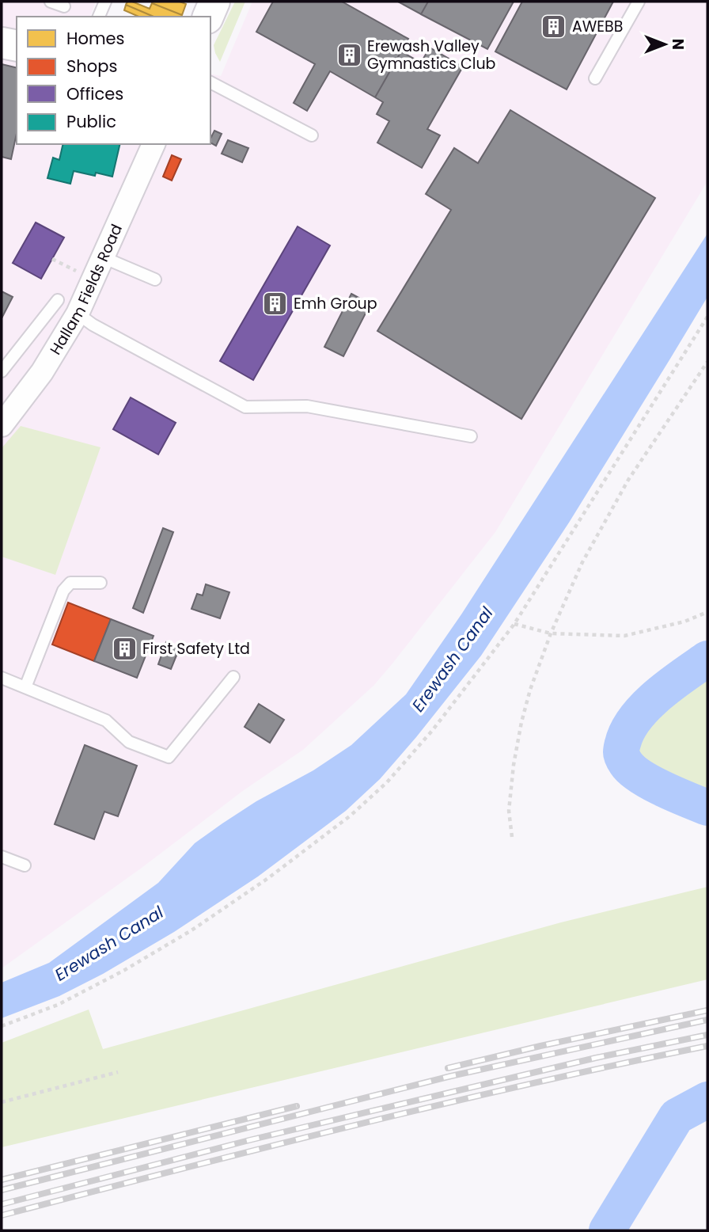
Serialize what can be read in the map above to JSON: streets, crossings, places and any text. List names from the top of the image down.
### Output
{
  "streets": {
    "street": ["Hallam Fields Road"]
  },
  "water": ["Erewash Canal"],
  "places": {
    "building": [
      "AWEBB",
      "Erewash Valley Gymnastics Club",
      "Emh Group",
      "First Safety Ltd"
    ]
  },
  "legend": [
    "Homes",
    "Shops",
    "Offices",
    "Public"
  ],
  "north": "right"
}
